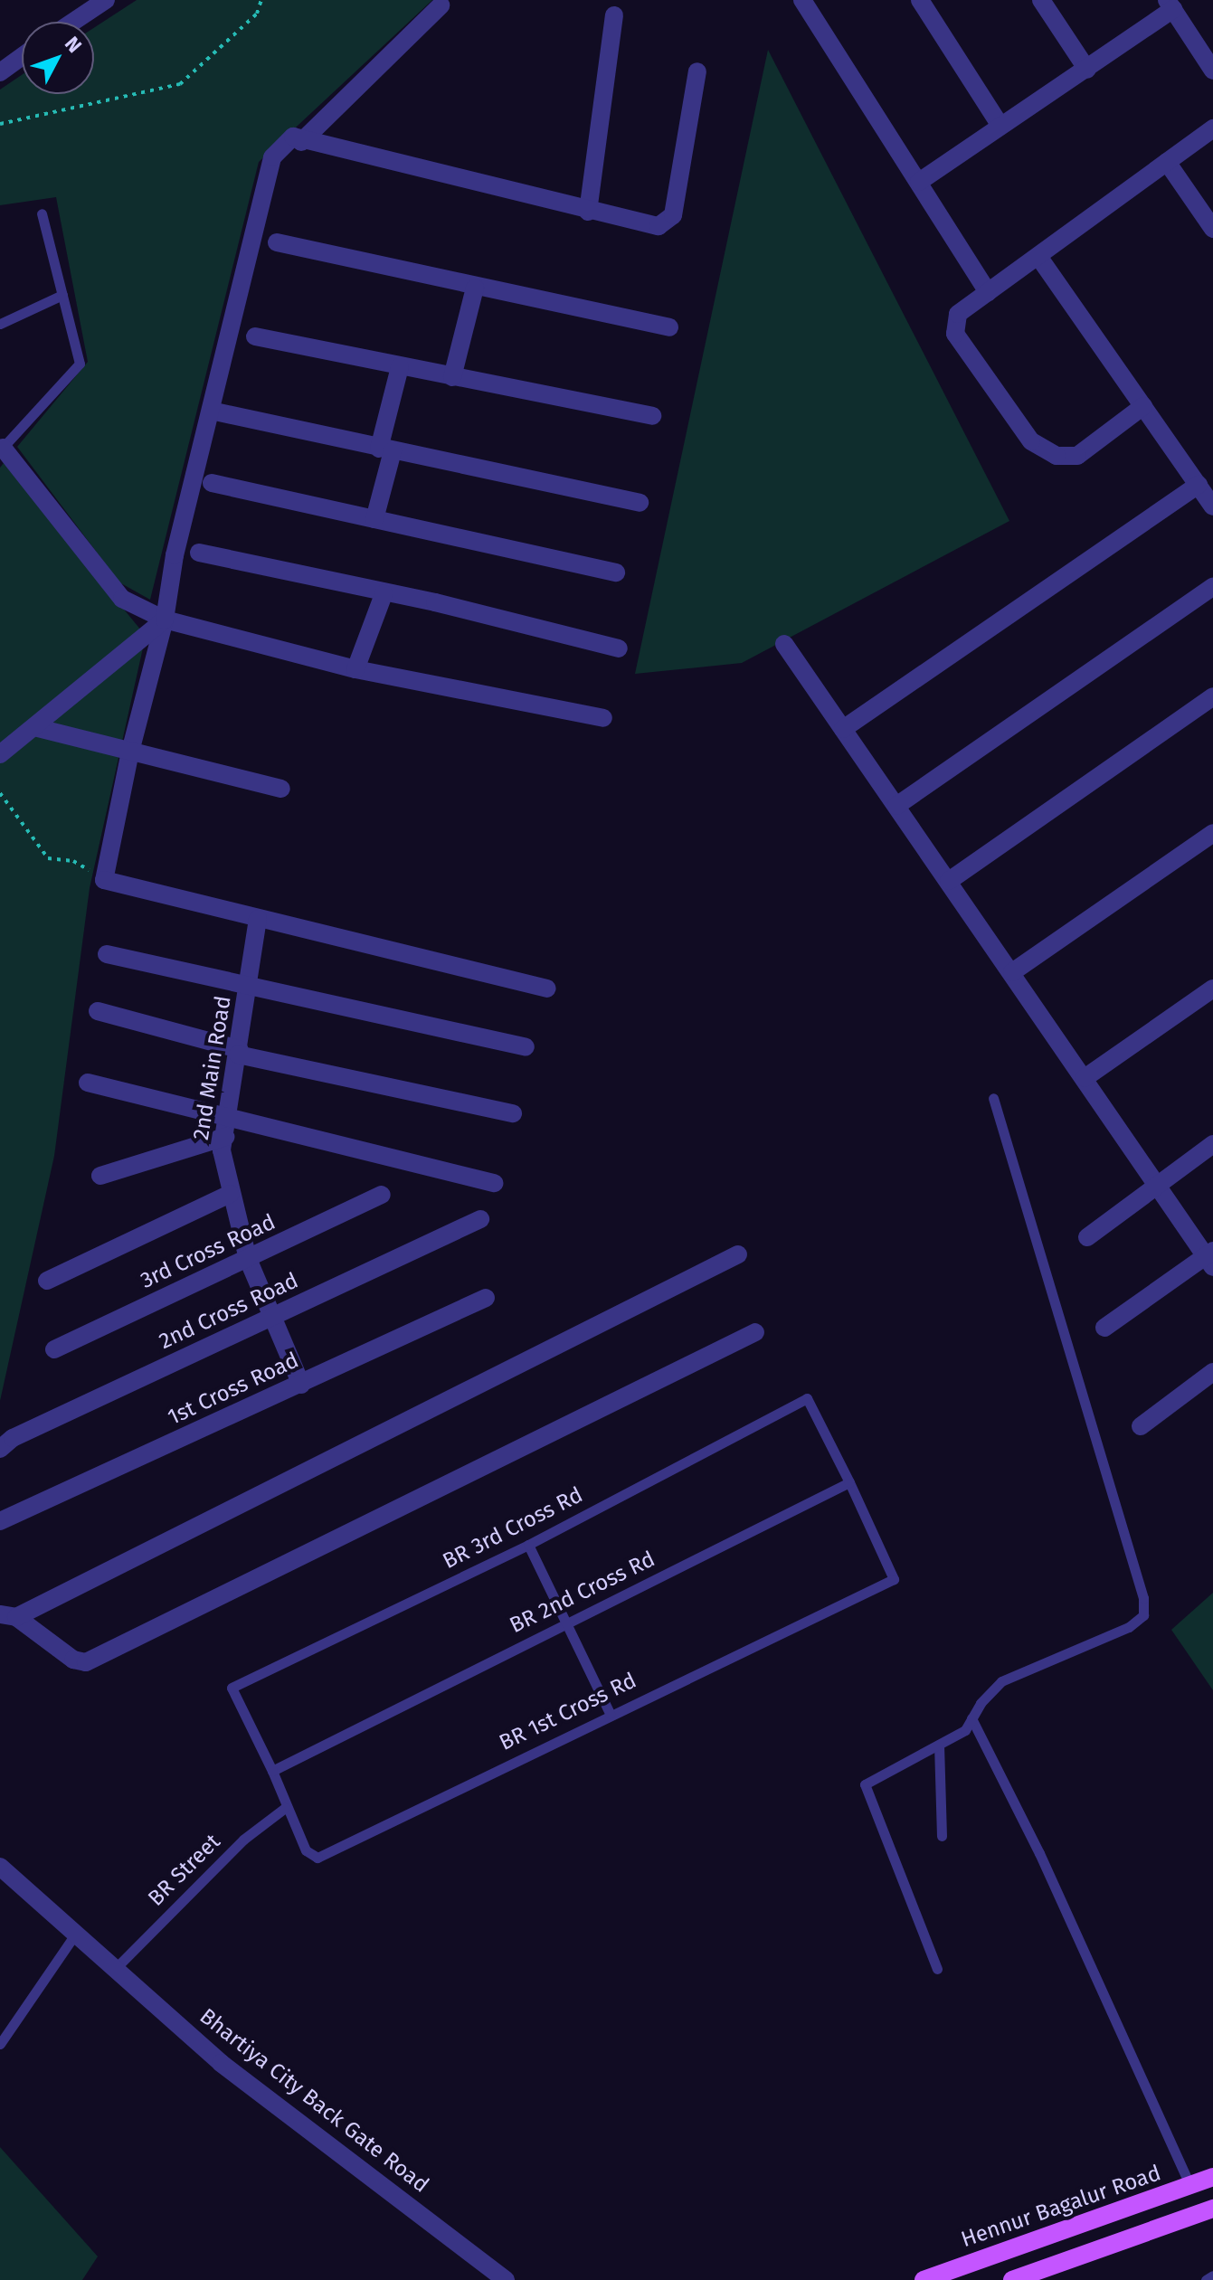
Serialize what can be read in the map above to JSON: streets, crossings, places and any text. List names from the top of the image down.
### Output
{
  "streets": {
    "main road": ["Hennur Bagalur Road"],
    "street": [
      "2nd Main Road",
      "3rd Cross Road",
      "2nd Cross Road",
      "1st Cross Road",
      "Bhartiya City Back Gate Road"
    ],
    "lane": [
      "BR 3rd Cross Rd",
      "BR 2nd Cross Rd",
      "BR 1st Cross Rd",
      "BR Street"
    ]
  },
  "crossings": [
    ["2nd Main Road", "3rd Cross Road"],
    ["2nd Main Road", "2nd Cross Road"],
    ["2nd Main Road", "1st Cross Road"],
    ["BR 3rd Cross Rd", "BR 2nd Cross Rd"],
    ["BR 3rd Cross Rd", "BR 1st Cross Rd"],
    ["BR 2nd Cross Rd", "BR 1st Cross Rd"],
    ["BR 1st Cross Rd", "BR Street"],
    ["BR Street", "Bhartiya City Back Gate Road"]
  ],
  "north": "top right"
}
